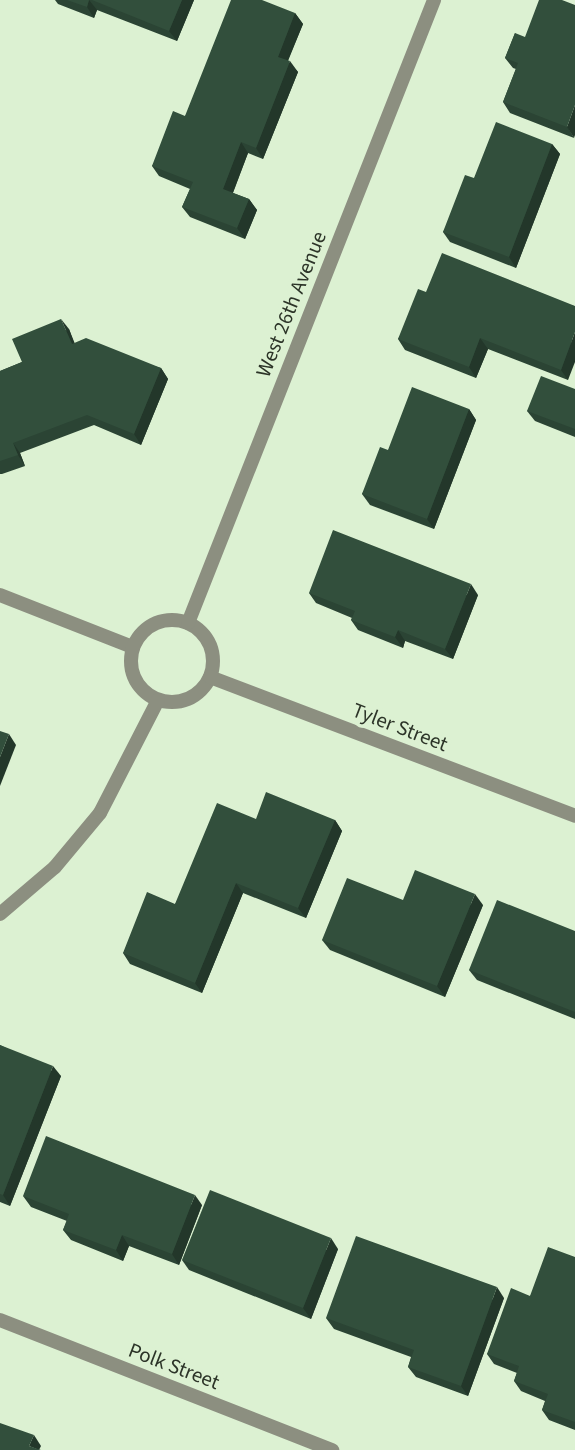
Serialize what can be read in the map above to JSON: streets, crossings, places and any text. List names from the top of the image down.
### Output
{
  "streets": {
    "street": ["West 26th Avenue", "Tyler Street", "Polk Street"]
  },
  "crossings": [
    ["West 26th Avenue", "Tyler Street"]
  ]
}
